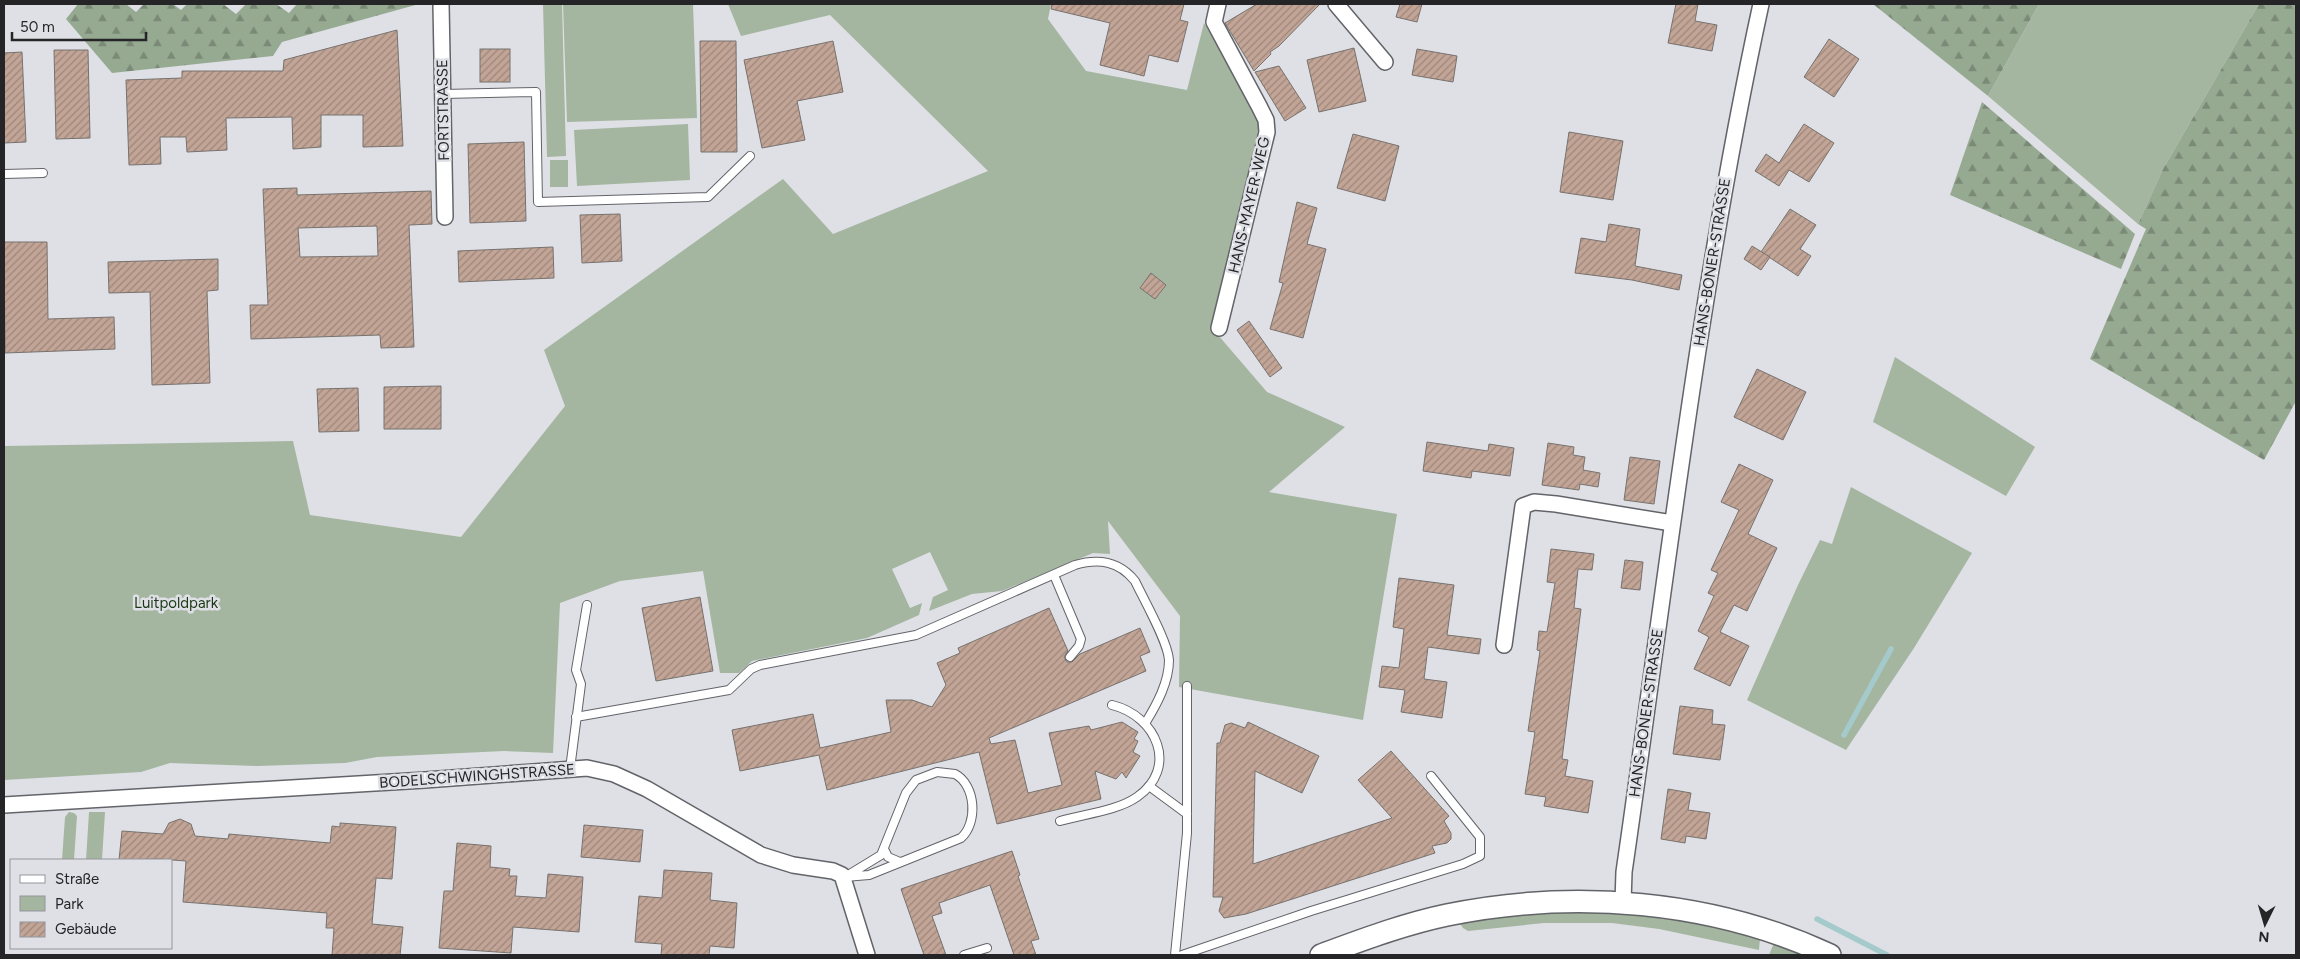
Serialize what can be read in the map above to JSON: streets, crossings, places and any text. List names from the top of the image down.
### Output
{
  "streets": {
    "street": [
      "FORTSTRASSE",
      "HANS-MAYER-WEG",
      "HANS-BONER-STRASSE",
      "BODELSCHWINGHSTRASSE"
    ]
  },
  "parks": ["Luitpoldpark"],
  "legend": ["Straße", "Park", "Gebäude"],
  "scale_bar": "50 m",
  "north": "bottom"
}
